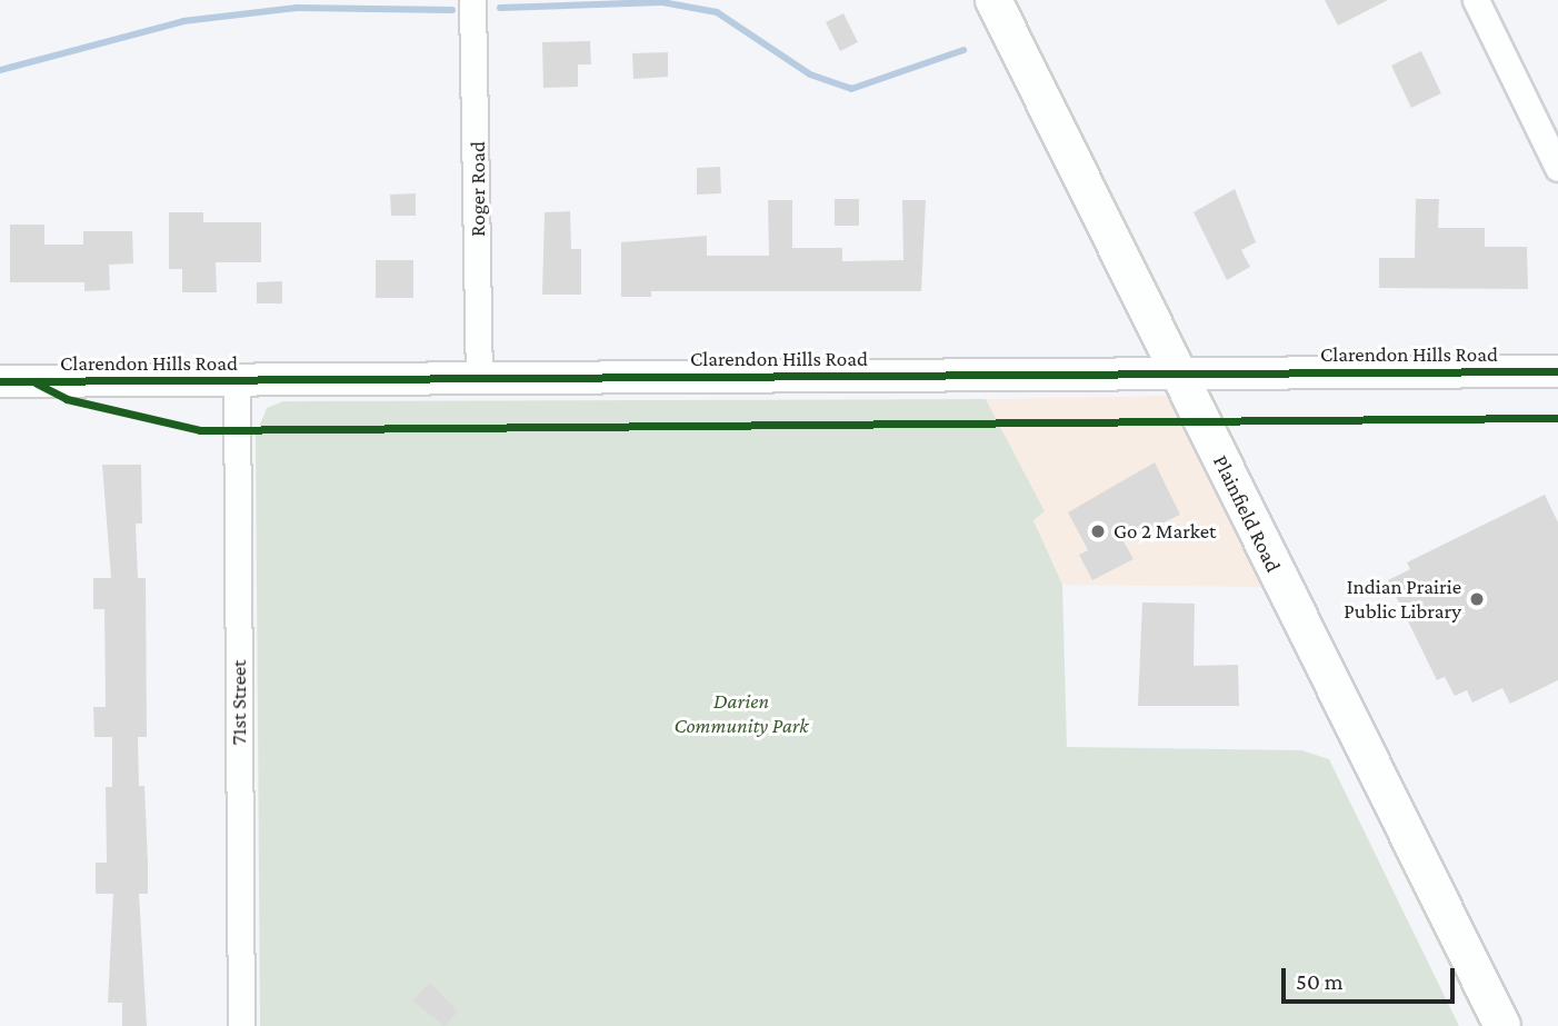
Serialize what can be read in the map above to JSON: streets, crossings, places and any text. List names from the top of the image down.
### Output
{
  "streets": {
    "main road": ["Plainfield Road"],
    "street": ["Roger Road", "Clarendon Hills Road", "71st Street"]
  },
  "crossings": [
    ["Roger Road", "Clarendon Hills Road"],
    ["Clarendon Hills Road", "Plainfield Road"],
    ["Clarendon Hills Road", "71st Street"]
  ],
  "parks": ["Darien Community Park"],
  "places": ["Go 2 Market", "Indian Prairie Public Library"],
  "scale_bar": "50 m"
}
